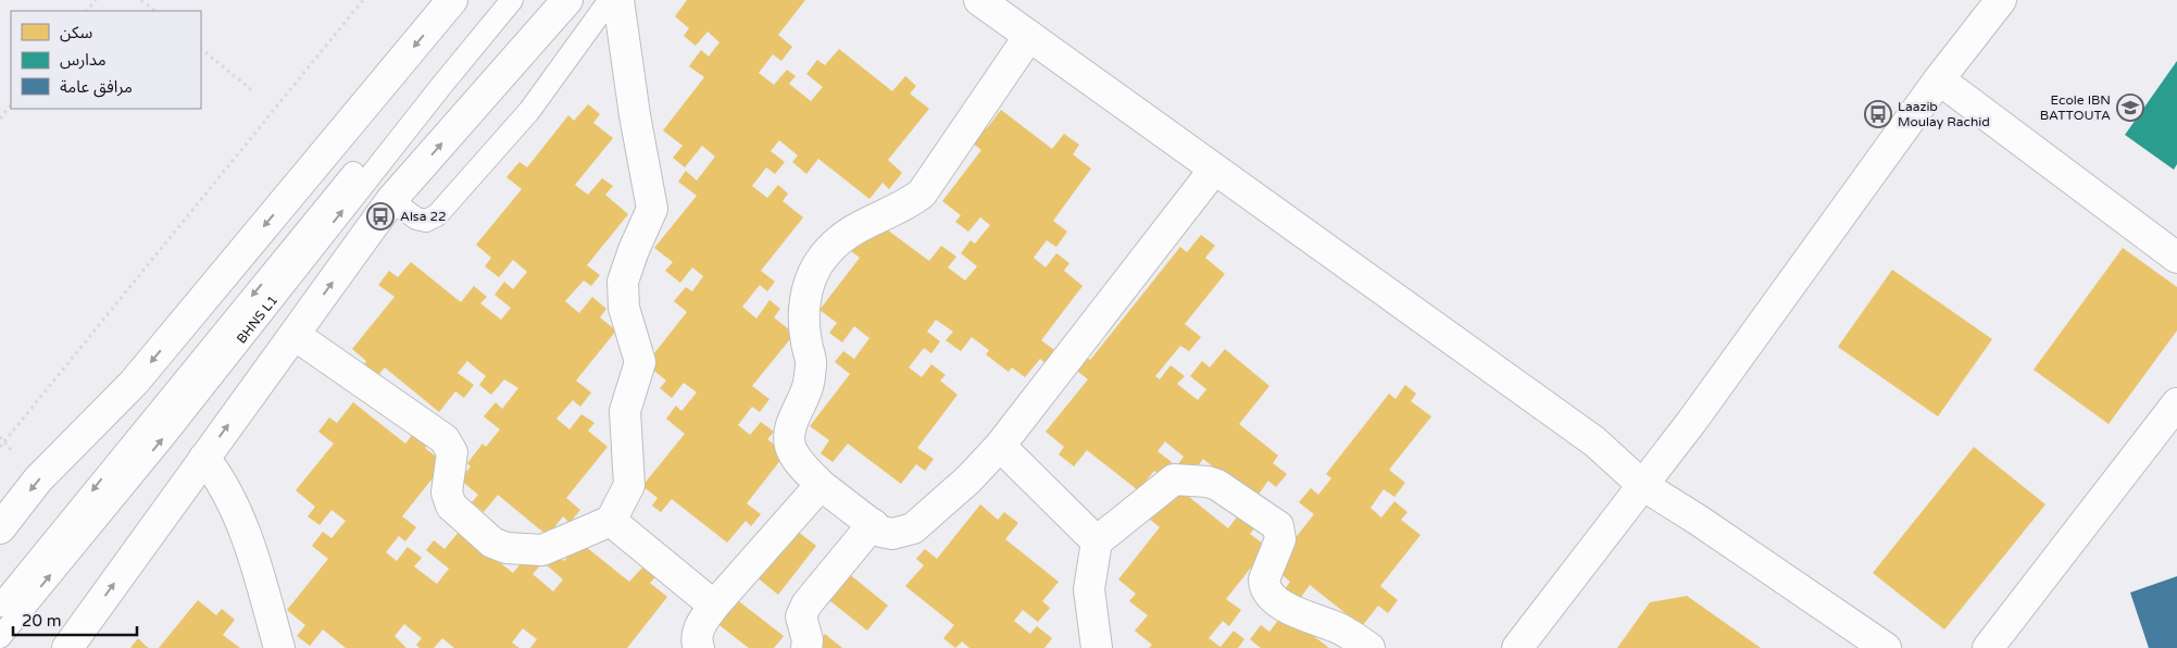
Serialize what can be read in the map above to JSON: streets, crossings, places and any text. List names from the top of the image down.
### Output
{
  "streets": {
    "lane": ["BHNS L1"]
  },
  "places": {
    "school or university": ["Ecole IBN BATTOUTA"],
    "bus stop": ["Laazib Moulay Rachid", "Alsa 22"]
  },
  "legend": ["سكن", "مدارس", "مرافق عامة"],
  "scale_bar": "20 m"
}
